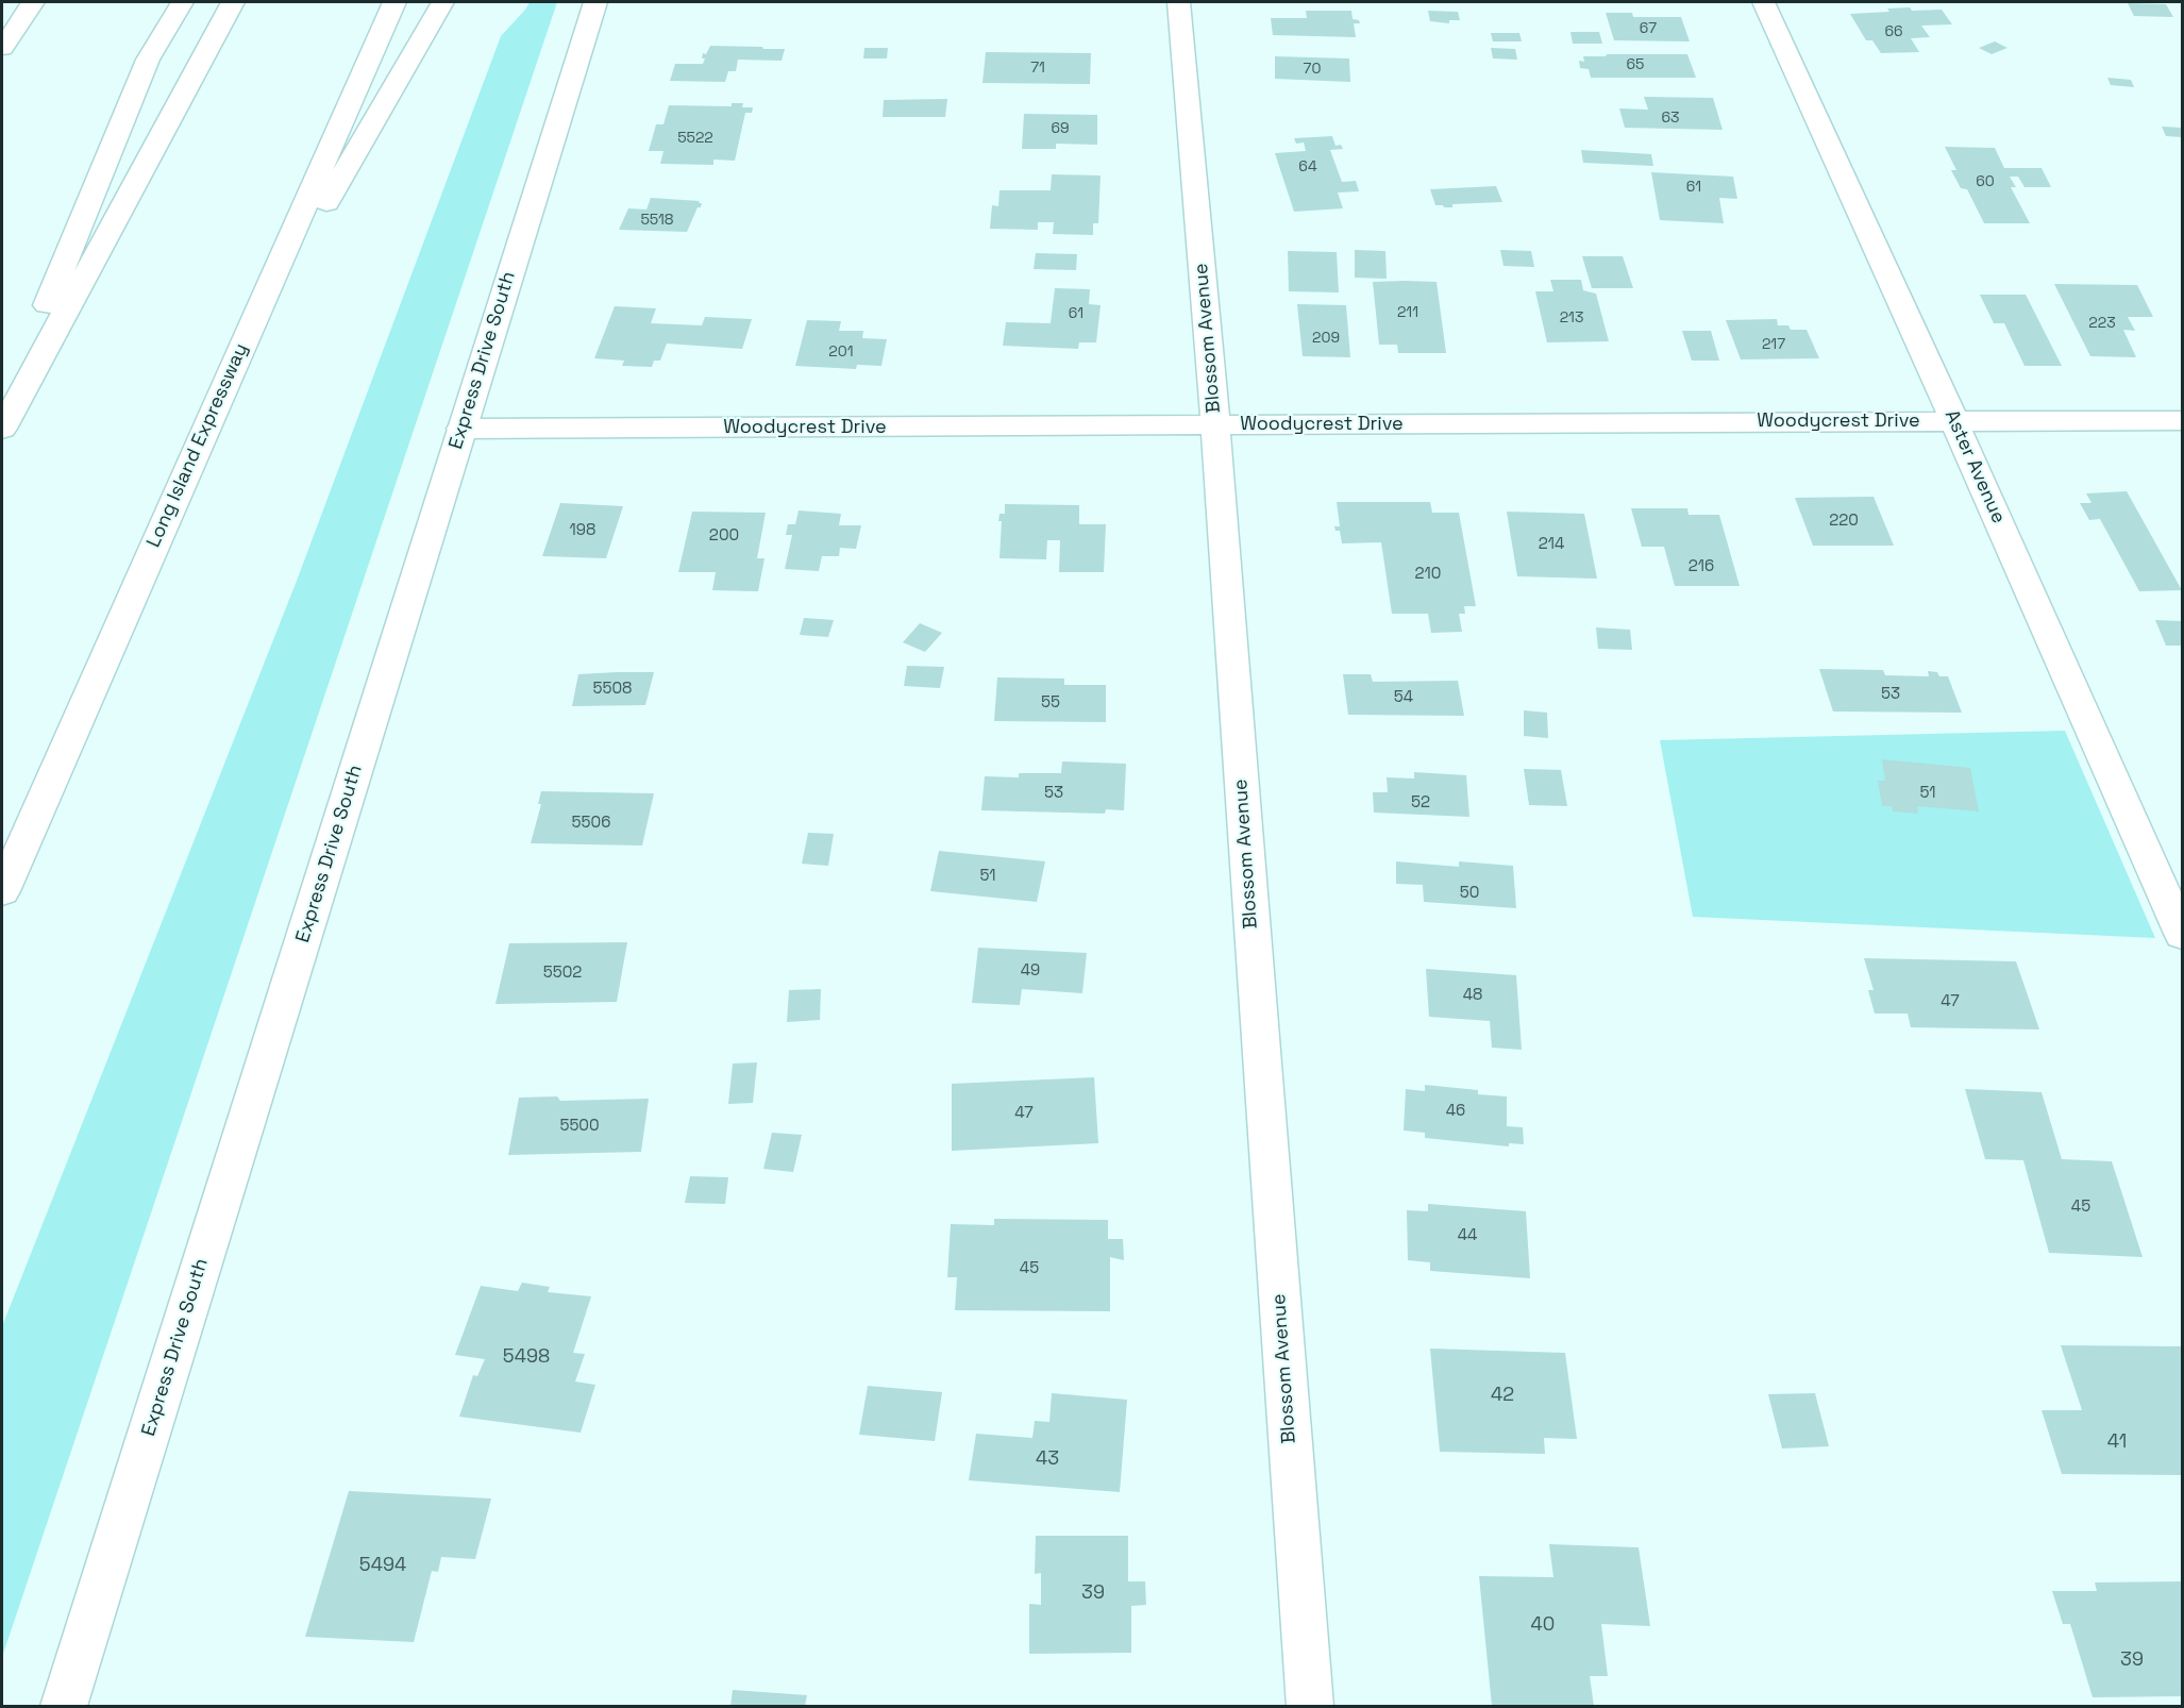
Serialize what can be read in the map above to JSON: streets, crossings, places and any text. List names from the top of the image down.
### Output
{
  "streets": {
    "main road": [
      "Blossom Avenue",
      "Express Drive South",
      "Woodycrest Drive",
      "Long Island Expressway",
      "Aster Avenue"
    ]
  },
  "crossings": [
    ["Blossom Avenue", "Woodycrest Drive"],
    ["Express Drive South", "Woodycrest Drive"],
    ["Woodycrest Drive", "Aster Avenue"]
  ],
  "house_numbers": [
    "67",
    "66",
    "65",
    "71",
    "70",
    "63",
    "69",
    "5522",
    "64",
    "60",
    "61",
    "5518",
    "211",
    "61",
    "213",
    "223",
    "209",
    "217",
    "201",
    "220",
    "198",
    "200",
    "214",
    "216",
    "210",
    "5508",
    "53",
    "54",
    "55",
    "53",
    "51",
    "52",
    "5506",
    "51",
    "50",
    "49",
    "5502",
    "48",
    "47",
    "46",
    "47",
    "5500",
    "45",
    "44",
    "45",
    "5498",
    "42",
    "41",
    "43",
    "5494",
    "39",
    "40",
    "39"
  ]
}
